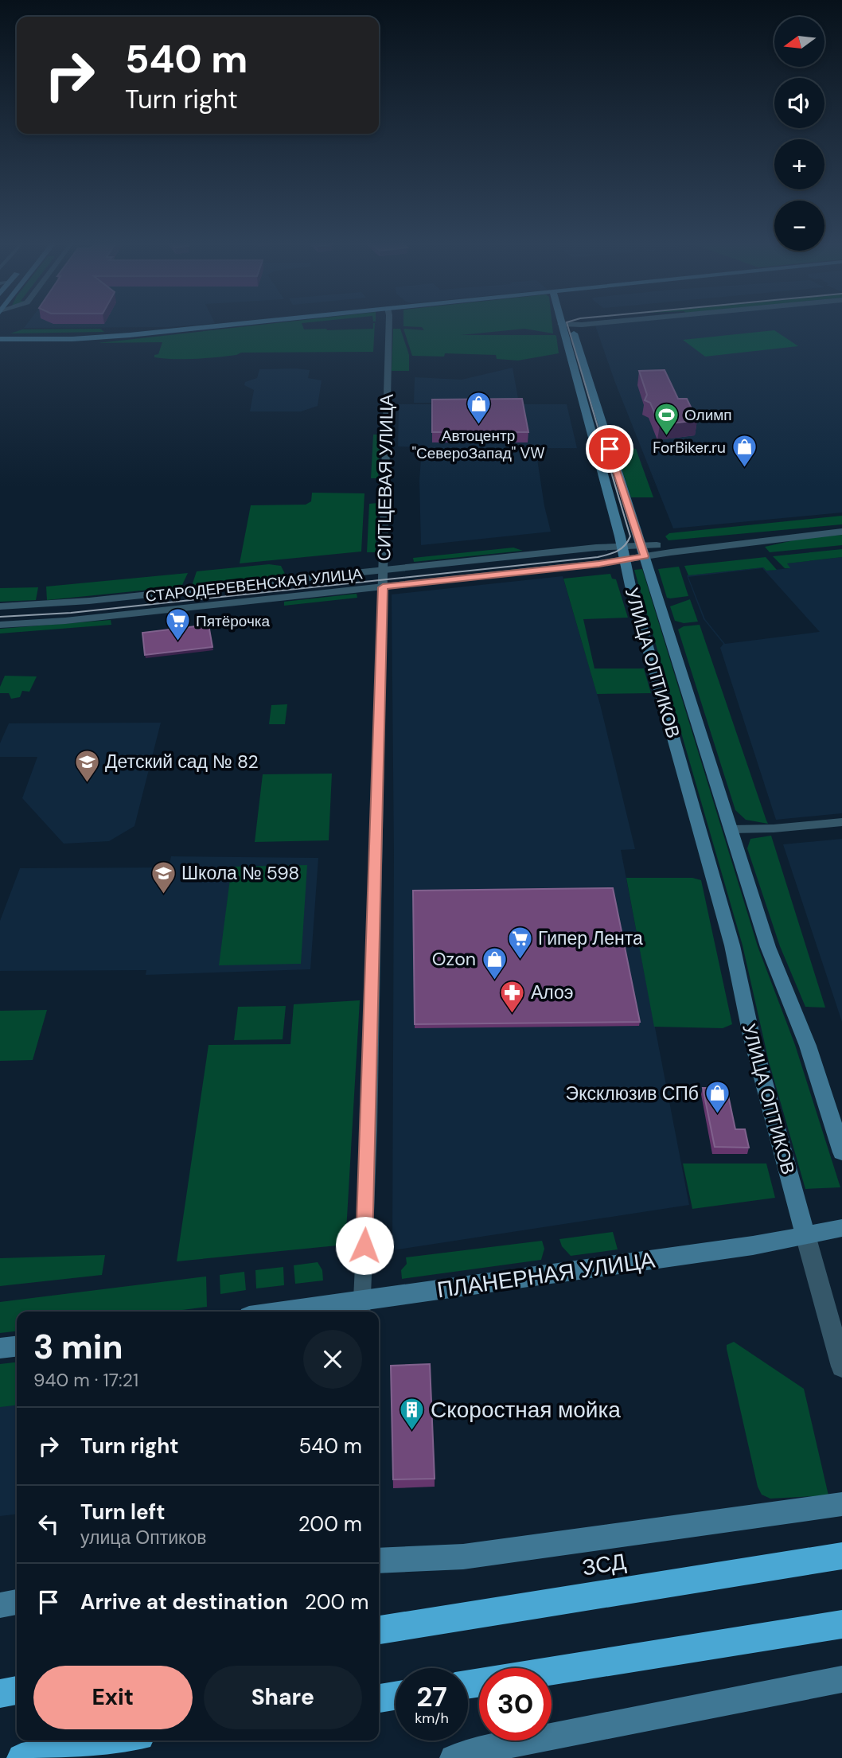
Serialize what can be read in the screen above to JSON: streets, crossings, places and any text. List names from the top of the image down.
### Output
{
  "streets": {
    "highway": ["ЗСД"],
    "main road": ["УЛИЦА ОПТИКОВ", "ПЛАНЕРНАЯ УЛИЦА"],
    "street": ["СИТЦЕВАЯ УЛИЦА", "СТАРОДЕРЕВЕНСКАЯ УЛИЦА"]
  },
  "crossings": [
    ["СИТЦЕВАЯ УЛИЦА", "СТАРОДЕРЕВЕНСКАЯ УЛИЦА"],
    ["СИТЦЕВАЯ УЛИЦА", "ПЛАНЕРНАЯ УЛИЦА"],
    ["СТАРОДЕРЕВЕНСКАЯ УЛИЦА", "УЛИЦА ОПТИКОВ"],
    ["УЛИЦА ОПТИКОВ", "ПЛАНЕРНАЯ УЛИЦА"]
  ],
  "places": {
    "shop": [
      "Автоцентр \"СевероЗапад\" VW",
      "ForBiker.ru",
      "Ozon",
      "Эксклюзив СПб"
    ],
    "sports": ["Олимп"],
    "supermarket": ["Пятёрочка", "Гипер Лента"],
    "school or university": ["Детский сад № 82", "Школа № 598"],
    "pharmacy": ["Алоэ"],
    "building": ["Скоростная мойка"]
  },
  "north": "left",
  "page": {
    "map_buttons": ["+", "−"],
    "turn": ["540 m", "Turn right"],
    "heading": ["3 min", "940 m · 17:21"],
    "list": [
      {
        "name": "Turn right",
        "value": "540 m"
      },
      {
        "name": "Turn left",
        "note": "улица Оптиков",
        "value": "200 m"
      },
      {
        "name": "Arrive at destination",
        "value": "200 m"
      }
    ],
    "buttons": ["Exit", "Share"],
    "speed": "27 km/h",
    "limit": "30"
  }
}
